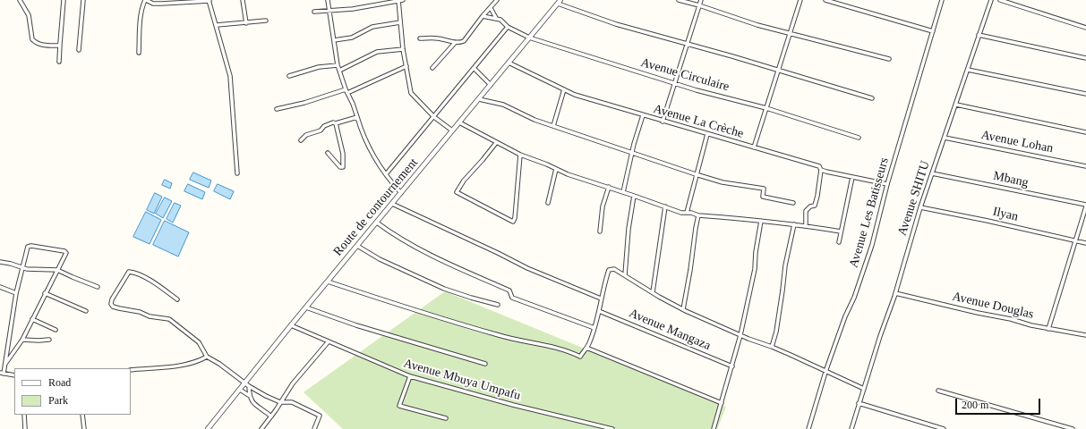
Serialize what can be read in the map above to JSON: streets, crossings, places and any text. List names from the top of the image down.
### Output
{
  "streets": {
    "street": [
      "Avenue Circulaire",
      "Avenue La Crèche",
      "Avenue Lohan",
      "Mbang",
      "Avenue SHITU",
      "Route de contournement",
      "Avenue Les Batisseurs",
      "Ilyan",
      "Avenue Douglas",
      "Avenue Mangaza",
      "Avenue Mbuya Umpafu"
    ]
  },
  "crossings": [
    ["Avenue Circulaire", "Route de contournement"],
    ["Avenue La Crèche", "Route de contournement"],
    ["Avenue La Crèche", "Avenue Les Batisseurs"],
    ["Avenue Lohan", "Avenue SHITU"],
    ["Mbang", "Avenue SHITU"],
    ["Avenue SHITU", "Ilyan"],
    ["Avenue SHITU", "Avenue Douglas"],
    ["Route de contournement", "Avenue Mbuya Umpafu"]
  ],
  "legend": ["Road", "Park"],
  "scale_bar": "200 m"
}
